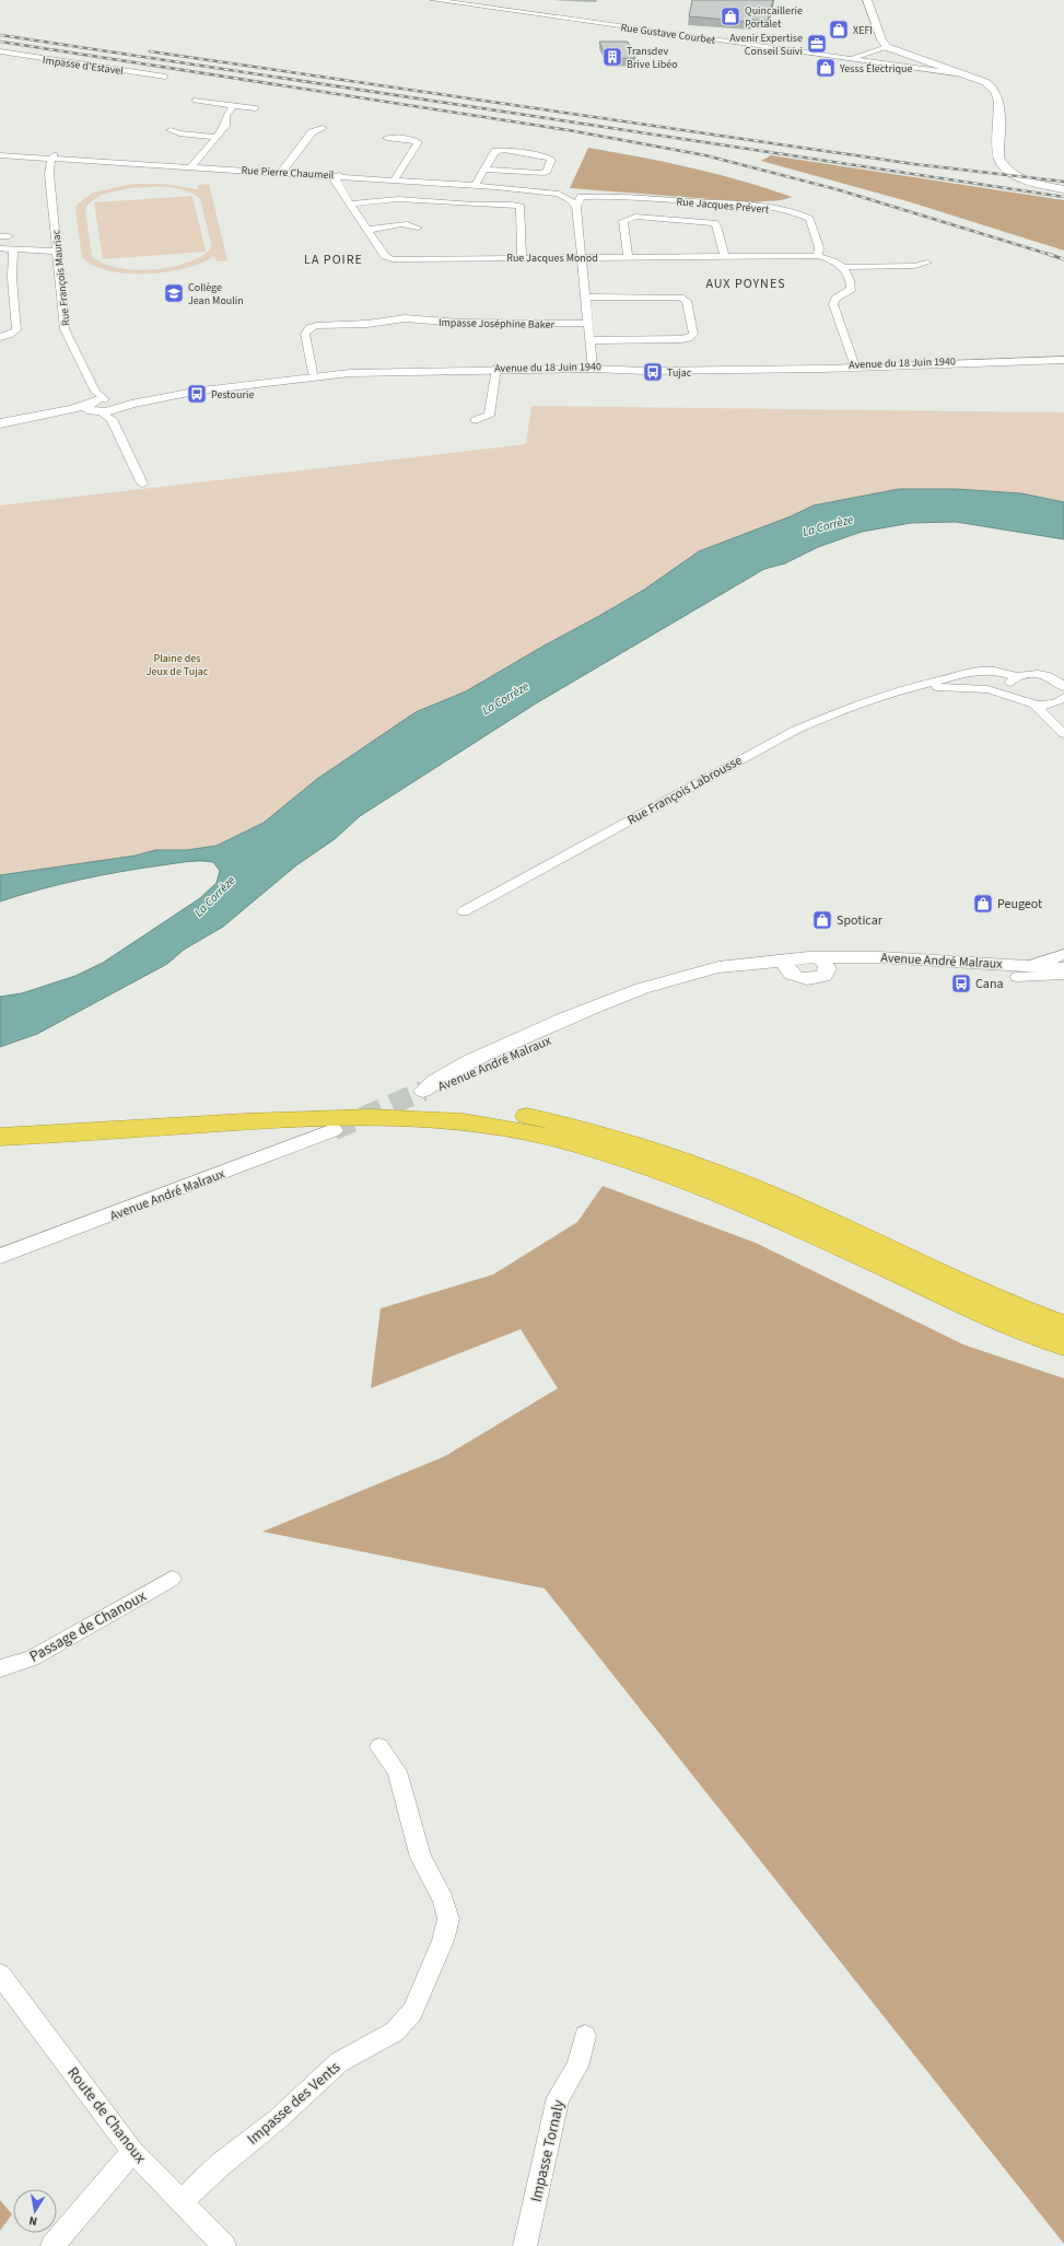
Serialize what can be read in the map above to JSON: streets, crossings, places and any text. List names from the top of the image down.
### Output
{
  "streets": {
    "street": [
      "Rue Gustave Courbet",
      "Impasse d'Estavel",
      "Rue Pierre Chaumeil",
      "Rue Jacques Prévert",
      "Rue Jacques Monod",
      "Rue François Mauriac",
      "Impasse Joséphine Baker",
      "Avenue du 18 Juin 1940",
      "Rue François Labrousse",
      "Avenue André Malraux",
      "Passage de Chanoux",
      "Impasse des Vents",
      "Route de Chanoux",
      "Impasse Tornaly"
    ]
  },
  "crossings": [
    ["Rue Pierre Chaumeil", "Rue Jacques Prévert"],
    ["Rue Pierre Chaumeil", "Rue Jacques Monod"],
    ["Rue Pierre Chaumeil", "Rue François Mauriac"],
    ["Rue Jacques Prévert", "Rue Jacques Monod"],
    ["Rue François Mauriac", "Avenue du 18 Juin 1940"],
    ["Impasse Joséphine Baker", "Avenue du 18 Juin 1940"],
    ["Impasse des Vents", "Route de Chanoux"]
  ],
  "districts": ["LA POIRE", "AUX POYNES"],
  "water": ["La Corrèze"],
  "parks": ["Plaine des Jeux de Tujac"],
  "places": {
    "shop": [
      "Quincaillerie Portalet",
      "XEFI",
      "Yesss Électrique",
      "Peugeot",
      "Spoticar"
    ],
    "office": ["Avenir Expertise Conseil Suivi"],
    "building": ["Transdev Brive Libéo"],
    "school or university": ["Collège Jean Moulin"],
    "bus stop": ["Tujac", "Pestourie", "Cana"]
  },
  "north": "bottom"
}
